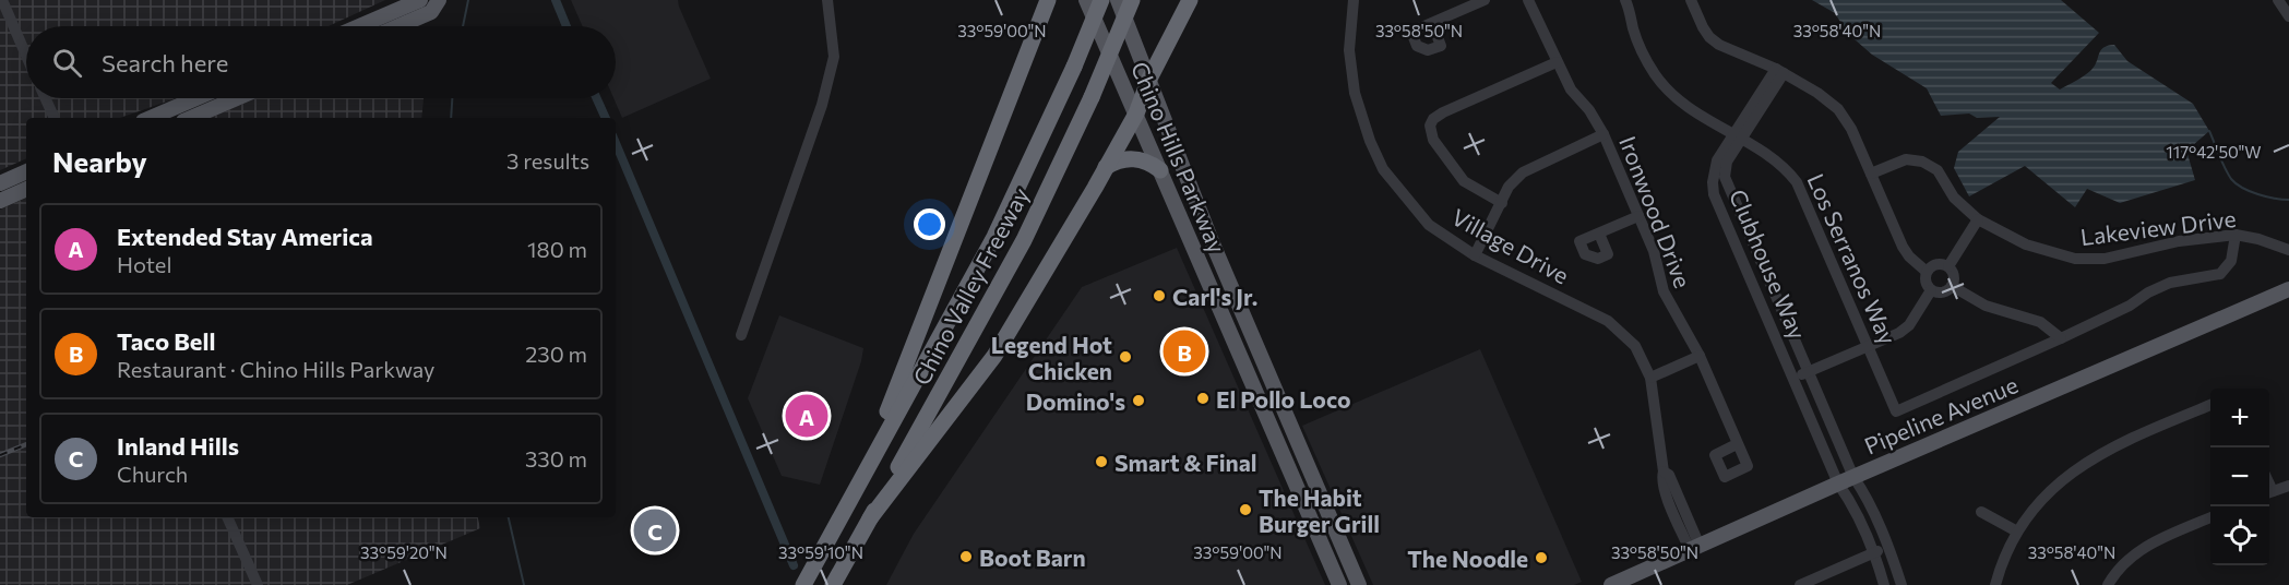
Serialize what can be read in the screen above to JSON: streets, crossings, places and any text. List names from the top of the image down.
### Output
{
  "streets": {
    "highway": ["Chino Valley Freeway"],
    "main road": ["Chino Hills Parkway", "Pipeline Avenue"],
    "street": [
      "Ironwood Drive",
      "Lakeview Drive",
      "Village Drive",
      "Los Serranos Way",
      "Clubhouse Way"
    ]
  },
  "crossings": [
    ["Village Drive", "Pipeline Avenue"],
    ["Los Serranos Way", "Clubhouse Way"],
    ["Clubhouse Way", "Pipeline Avenue"]
  ],
  "places": [
    "Carl's Jr.",
    "Legend Hot Chicken",
    "El Pollo Loco",
    "Domino's",
    "Smart & Final",
    "The Habit Burger Grill",
    "Boot Barn",
    "The Noodle"
  ],
  "page": {
    "search": "Search here",
    "heading": ["Nearby", "3 results"],
    "list": [
      {
        "mark": "A",
        "name": "Extended Stay America",
        "note": "Hotel",
        "value": "180 m"
      },
      {
        "mark": "B",
        "name": "Taco Bell",
        "note": "Restaurant · Chino Hills Parkway",
        "value": "230 m"
      },
      {
        "mark": "C",
        "name": "Inland Hills",
        "note": "Church",
        "value": "330 m"
      }
    ],
    "pins": ["B", "A", "C"],
    "map_buttons": ["+", "−"]
  },
  "coordinates": [
    "33°59'00\"N",
    "33°58'50\"N",
    "33°58'40\"N",
    "117°42'50\"W",
    "33°59'20\"N",
    "33°59'10\"N"
  ]
}
